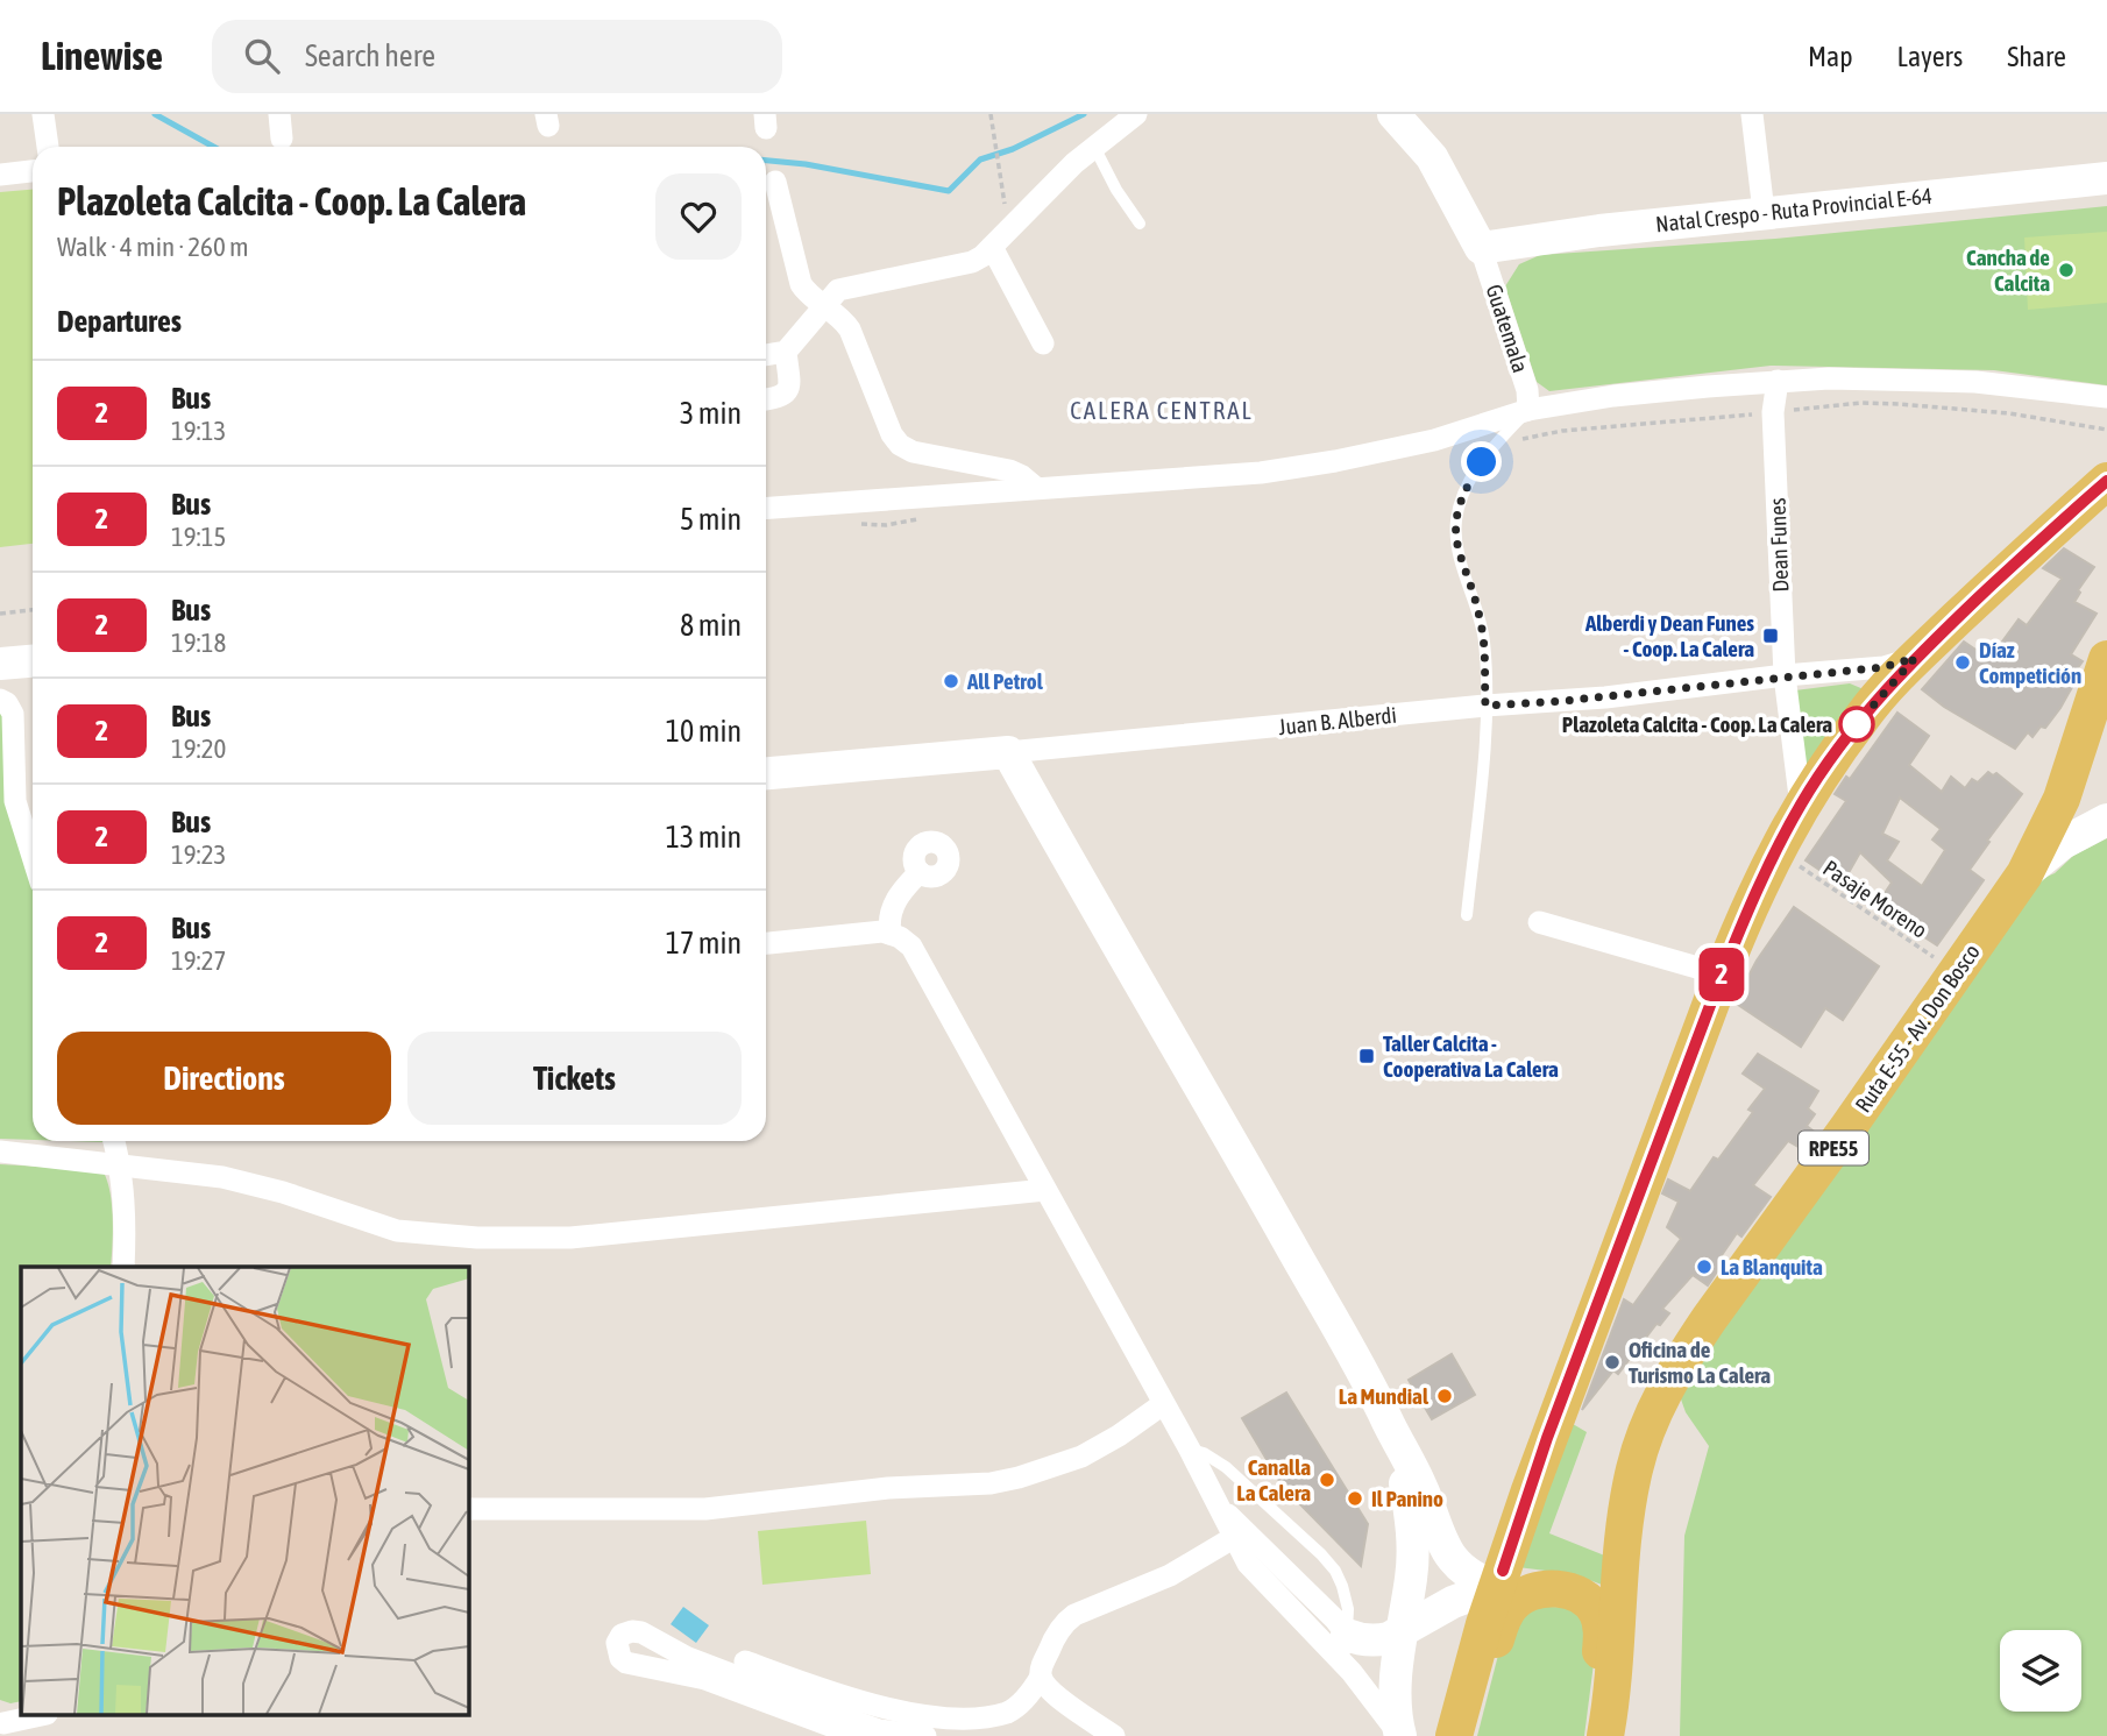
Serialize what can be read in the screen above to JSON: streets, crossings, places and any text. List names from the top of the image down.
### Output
{
  "streets": {
    "main road": ["Ruta E-55 - Av. Don Bosco", "RPE55"],
    "street": [
      "Natal Crespo - Ruta Provincial E-64",
      "Guatemala",
      "Dean Funes",
      "Juan B. Alberdi"
    ],
    "path": ["Pasaje Moreno"]
  },
  "crossings": [
    ["Natal Crespo - Ruta Provincial E-64", "Guatemala"],
    ["Dean Funes", "Juan B. Alberdi"],
    ["Pasaje Moreno", "Ruta E-55 - Av. Don Bosco"],
    ["Ruta E-55 - Av. Don Bosco", "RPE55"]
  ],
  "districts": ["CALERA CENTRAL"],
  "places": {
    "other": [
      "Cancha de Calcita",
      "Díaz Competición",
      "All Petrol",
      "Plazoleta Calcita - Coop. La Calera",
      "La Blanquita",
      "Oficina de Turismo La Calera",
      "La Mundial",
      "Canalla La Calera",
      "Il Panino"
    ],
    "transit": ["Alberdi y Dean Funes - Coop. La Calera", "Taller Calcita - Cooperativa La Calera"]
  },
  "lines": ["bus line 2"],
  "page": {
    "header": "Linewise",
    "search": "Search here",
    "nav": ["Map", "Layers", "Share"],
    "on_map": "2",
    "heading": [
      ["Plazoleta Calcita - Coop. La Calera", "Walk · 4 min · 260 m"],
      "Departures"
    ],
    "list": [
      {
        "mark": "2",
        "name": "Bus",
        "note": "19:13",
        "value": "3 min"
      },
      {
        "mark": "2",
        "name": "Bus",
        "note": "19:15",
        "value": "5 min"
      },
      {
        "mark": "2",
        "name": "Bus",
        "note": "19:18",
        "value": "8 min"
      },
      {
        "mark": "2",
        "name": "Bus",
        "note": "19:20",
        "value": "10 min"
      },
      {
        "mark": "2",
        "name": "Bus",
        "note": "19:23",
        "value": "13 min"
      },
      {
        "mark": "2",
        "name": "Bus",
        "note": "19:27",
        "value": "17 min"
      }
    ],
    "buttons": ["Directions", "Tickets"]
  }
}
